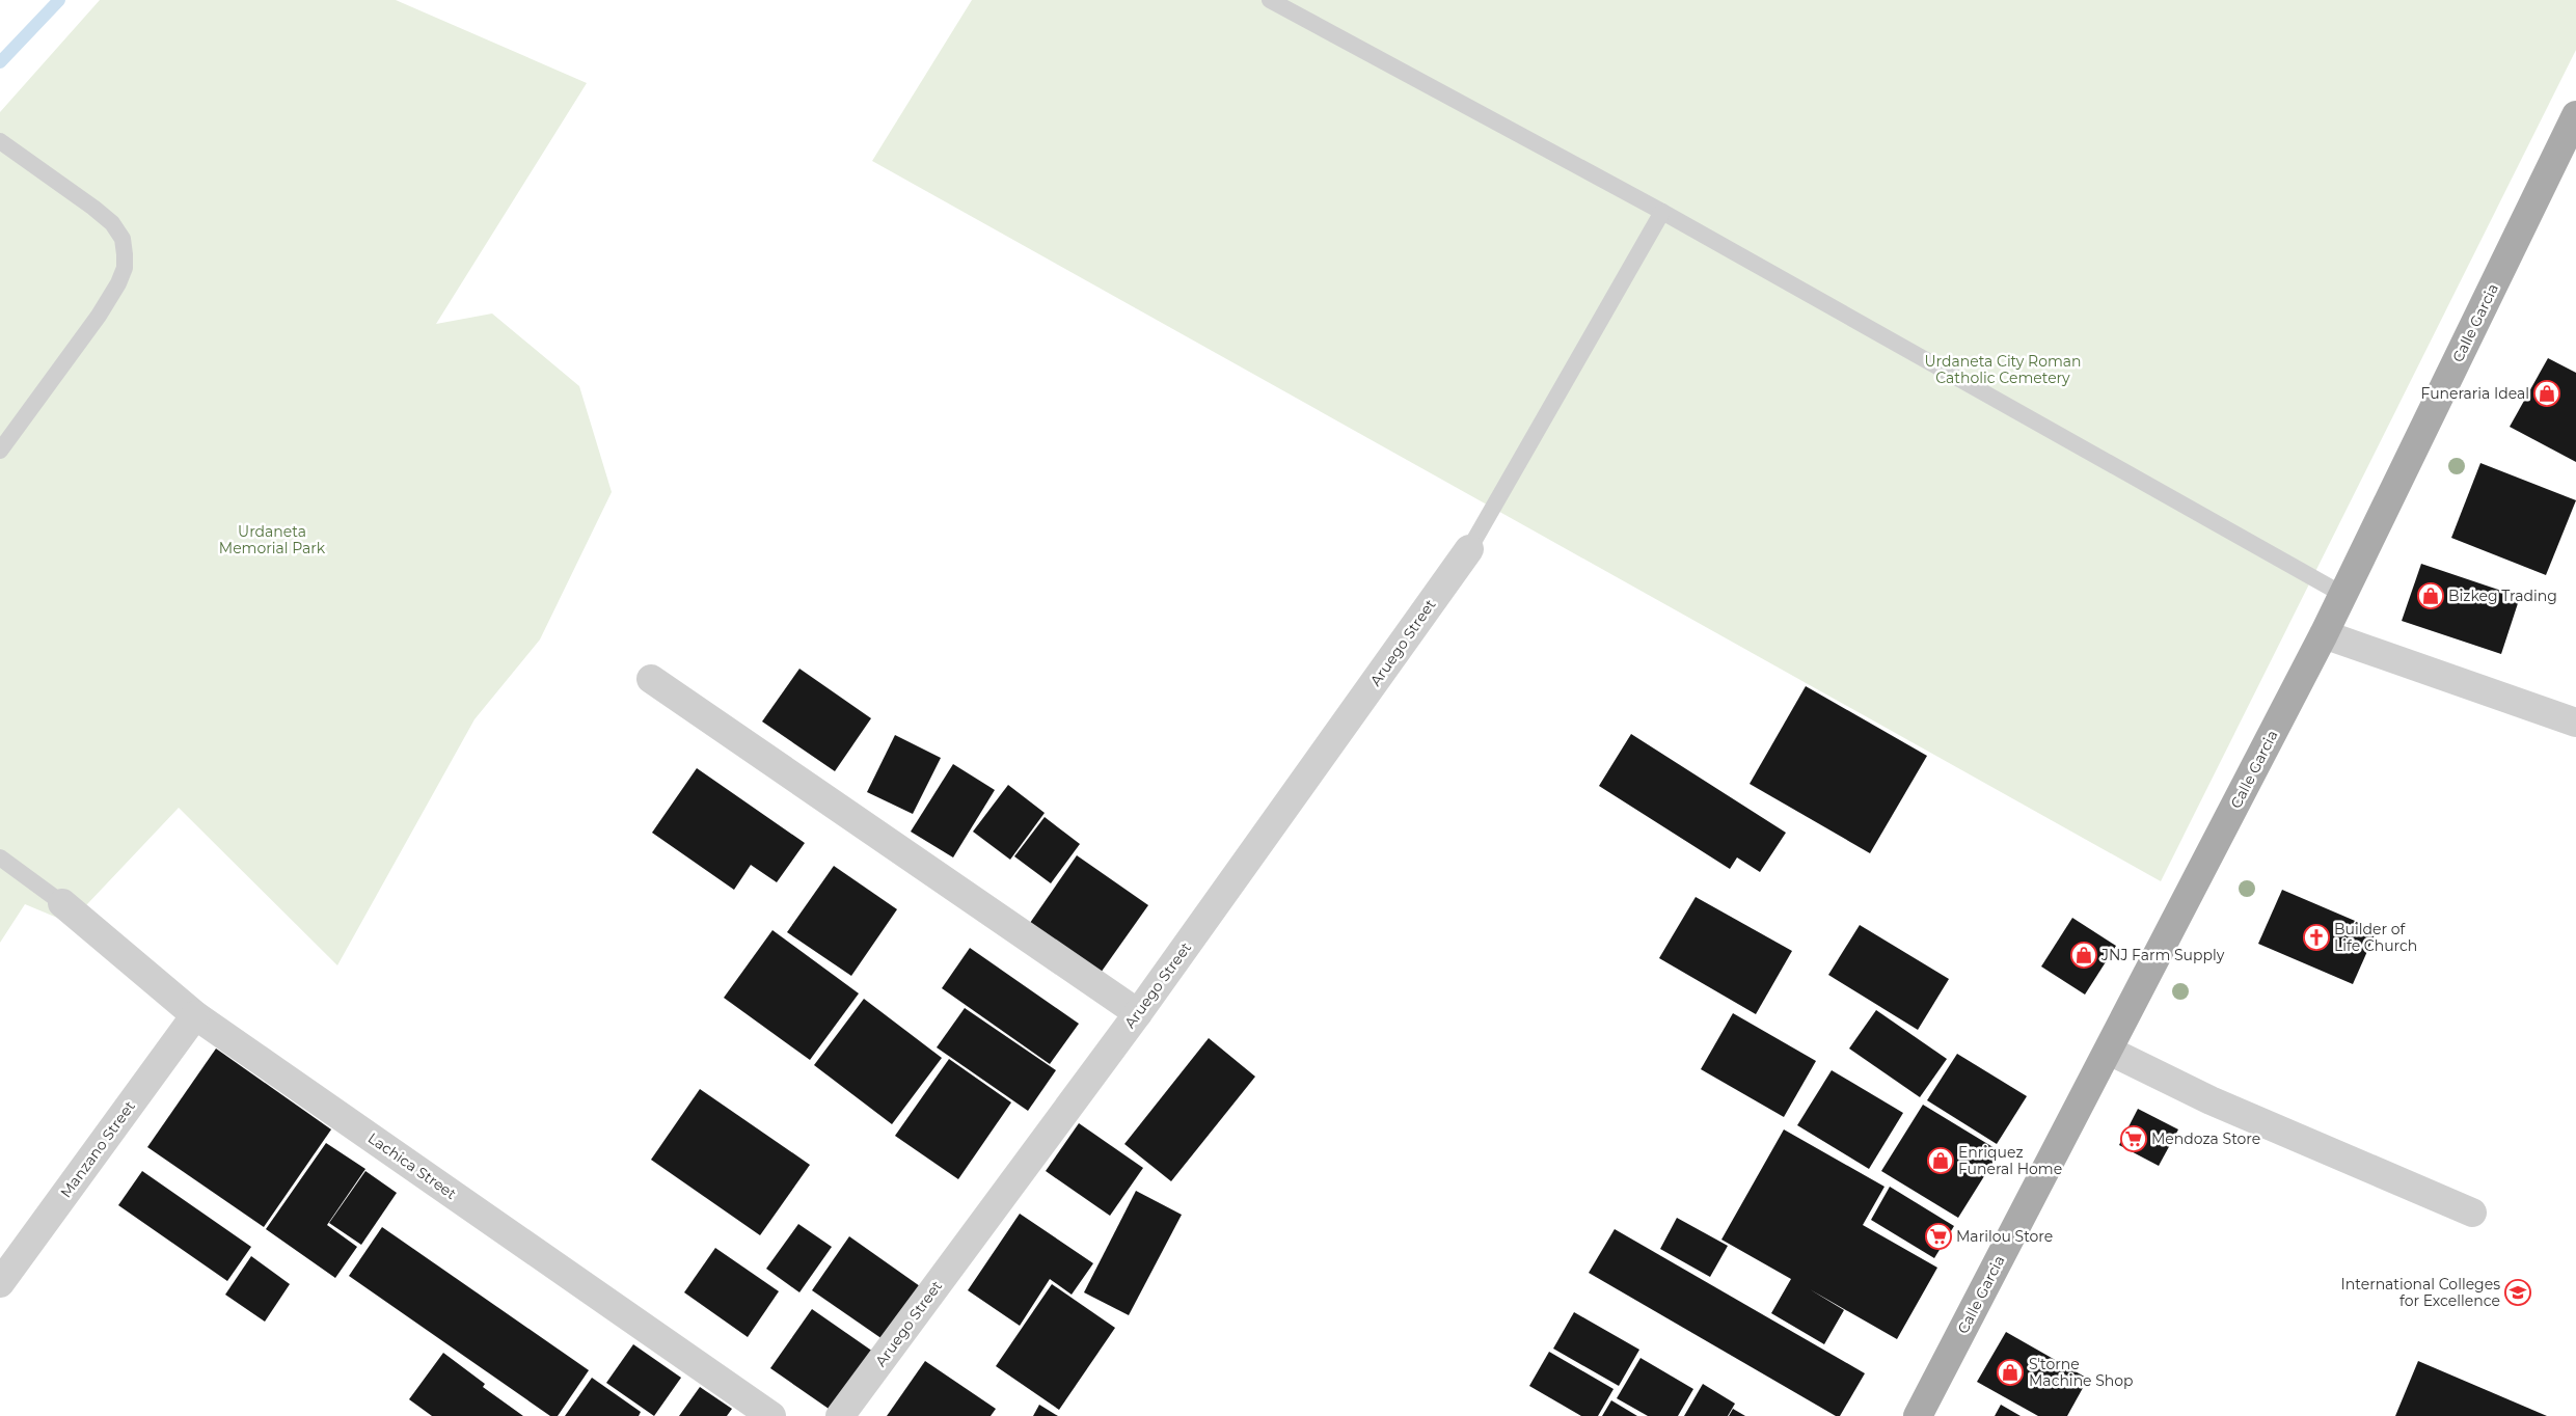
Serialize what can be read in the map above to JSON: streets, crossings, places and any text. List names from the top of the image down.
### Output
{
  "streets": {
    "main road": ["Calle Garcia"],
    "street": ["Aruego Street", "Manzano Street", "Lachica Street"]
  },
  "crossings": [
    ["Manzano Street", "Lachica Street"]
  ],
  "parks": ["Urdaneta City Roman Catholic Cemetery", "Urdaneta Memorial Park"],
  "places": {
    "shop": [
      "Funeraria Ideal",
      "Bizkeg Trading",
      "JNJ Farm Supply",
      "Enriquez Funeral Home",
      "S'torne Machine Shop"
    ],
    "church": ["Builder of Life Church"],
    "supermarket": ["Mendoza Store", "Marilou Store"],
    "school or university": ["International Colleges for Excellence"]
  }
}
